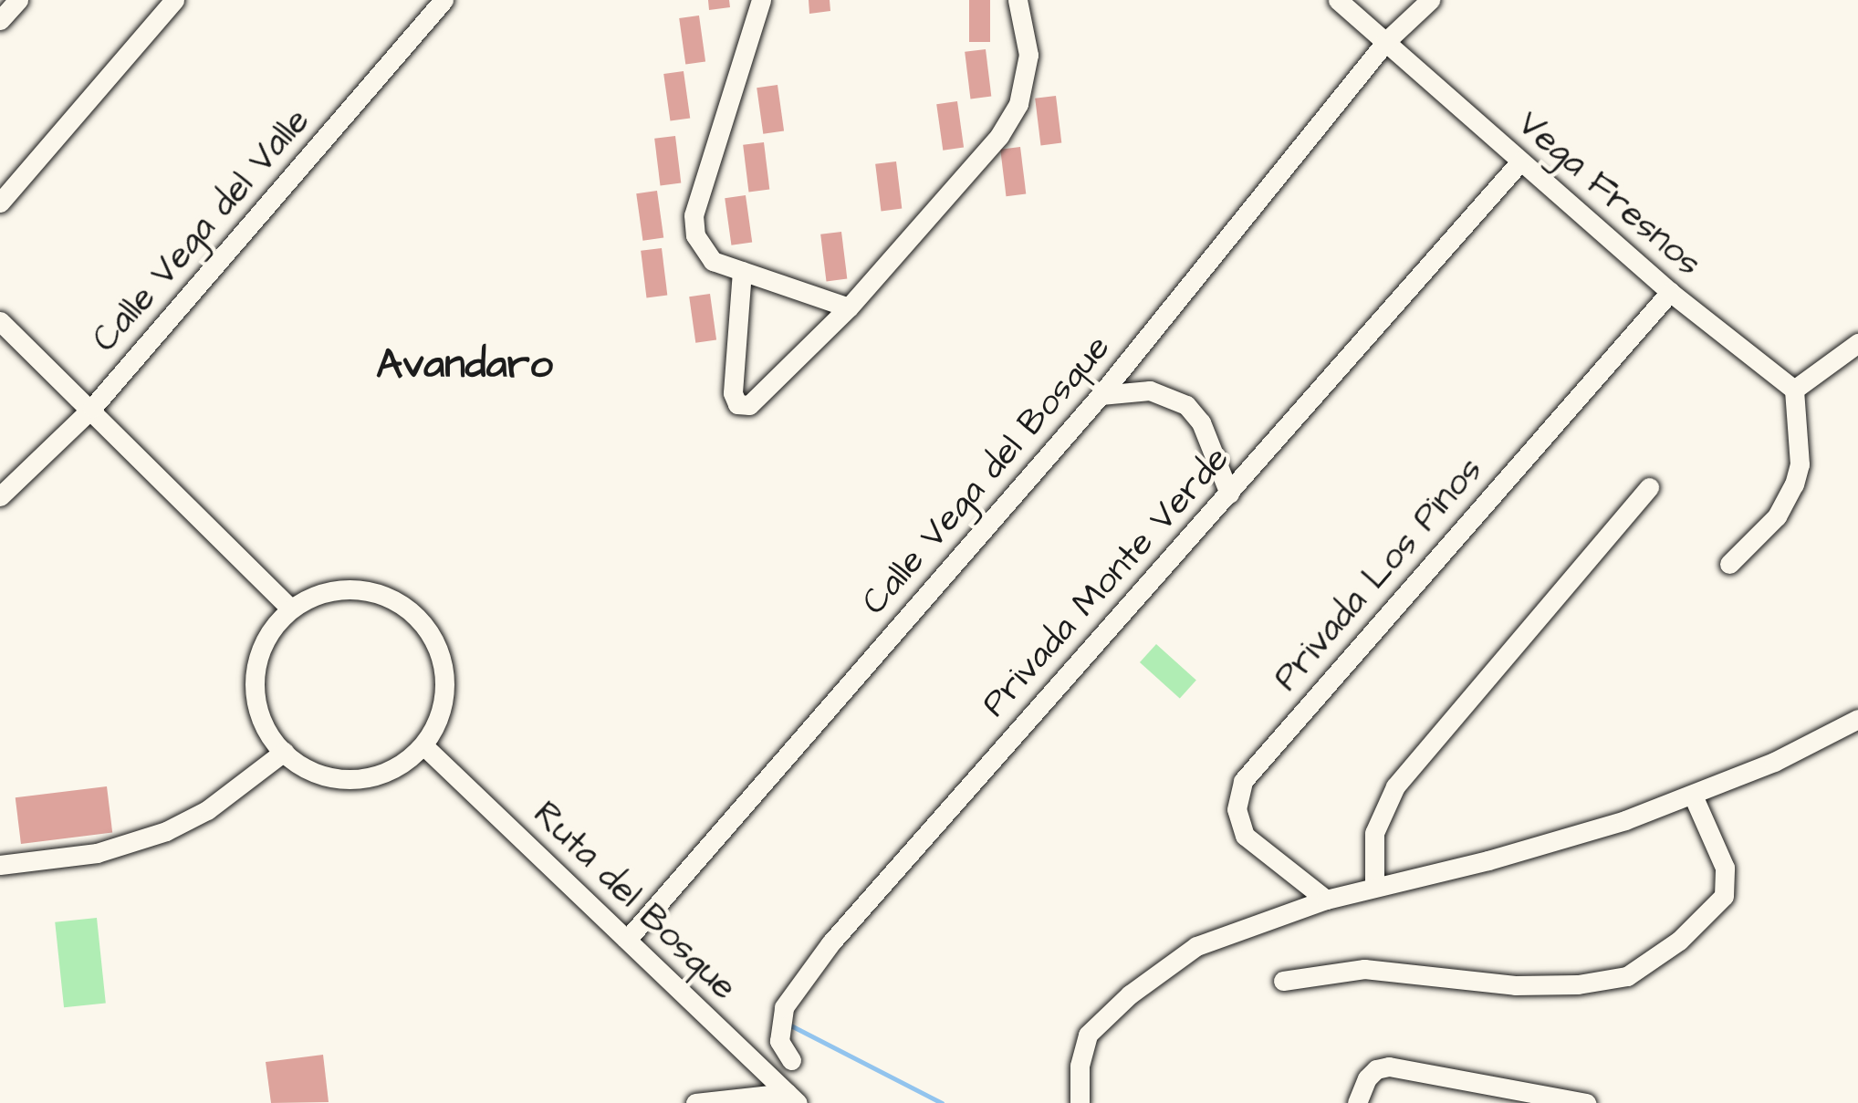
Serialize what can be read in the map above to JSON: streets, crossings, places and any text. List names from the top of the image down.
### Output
{
  "streets": {
    "street": [
      "Vega Fresnos",
      "Calle Vega del Valle",
      "Calle Vega del Bosque",
      "Privada Los Pinos",
      "Privada Monte Verde",
      "Ruta del Bosque"
    ]
  },
  "crossings": [
    ["Vega Fresnos", "Calle Vega del Bosque"],
    ["Vega Fresnos", "Privada Los Pinos"],
    ["Vega Fresnos", "Privada Monte Verde"],
    ["Calle Vega del Bosque", "Ruta del Bosque"]
  ],
  "districts": ["Avandaro"]
}
